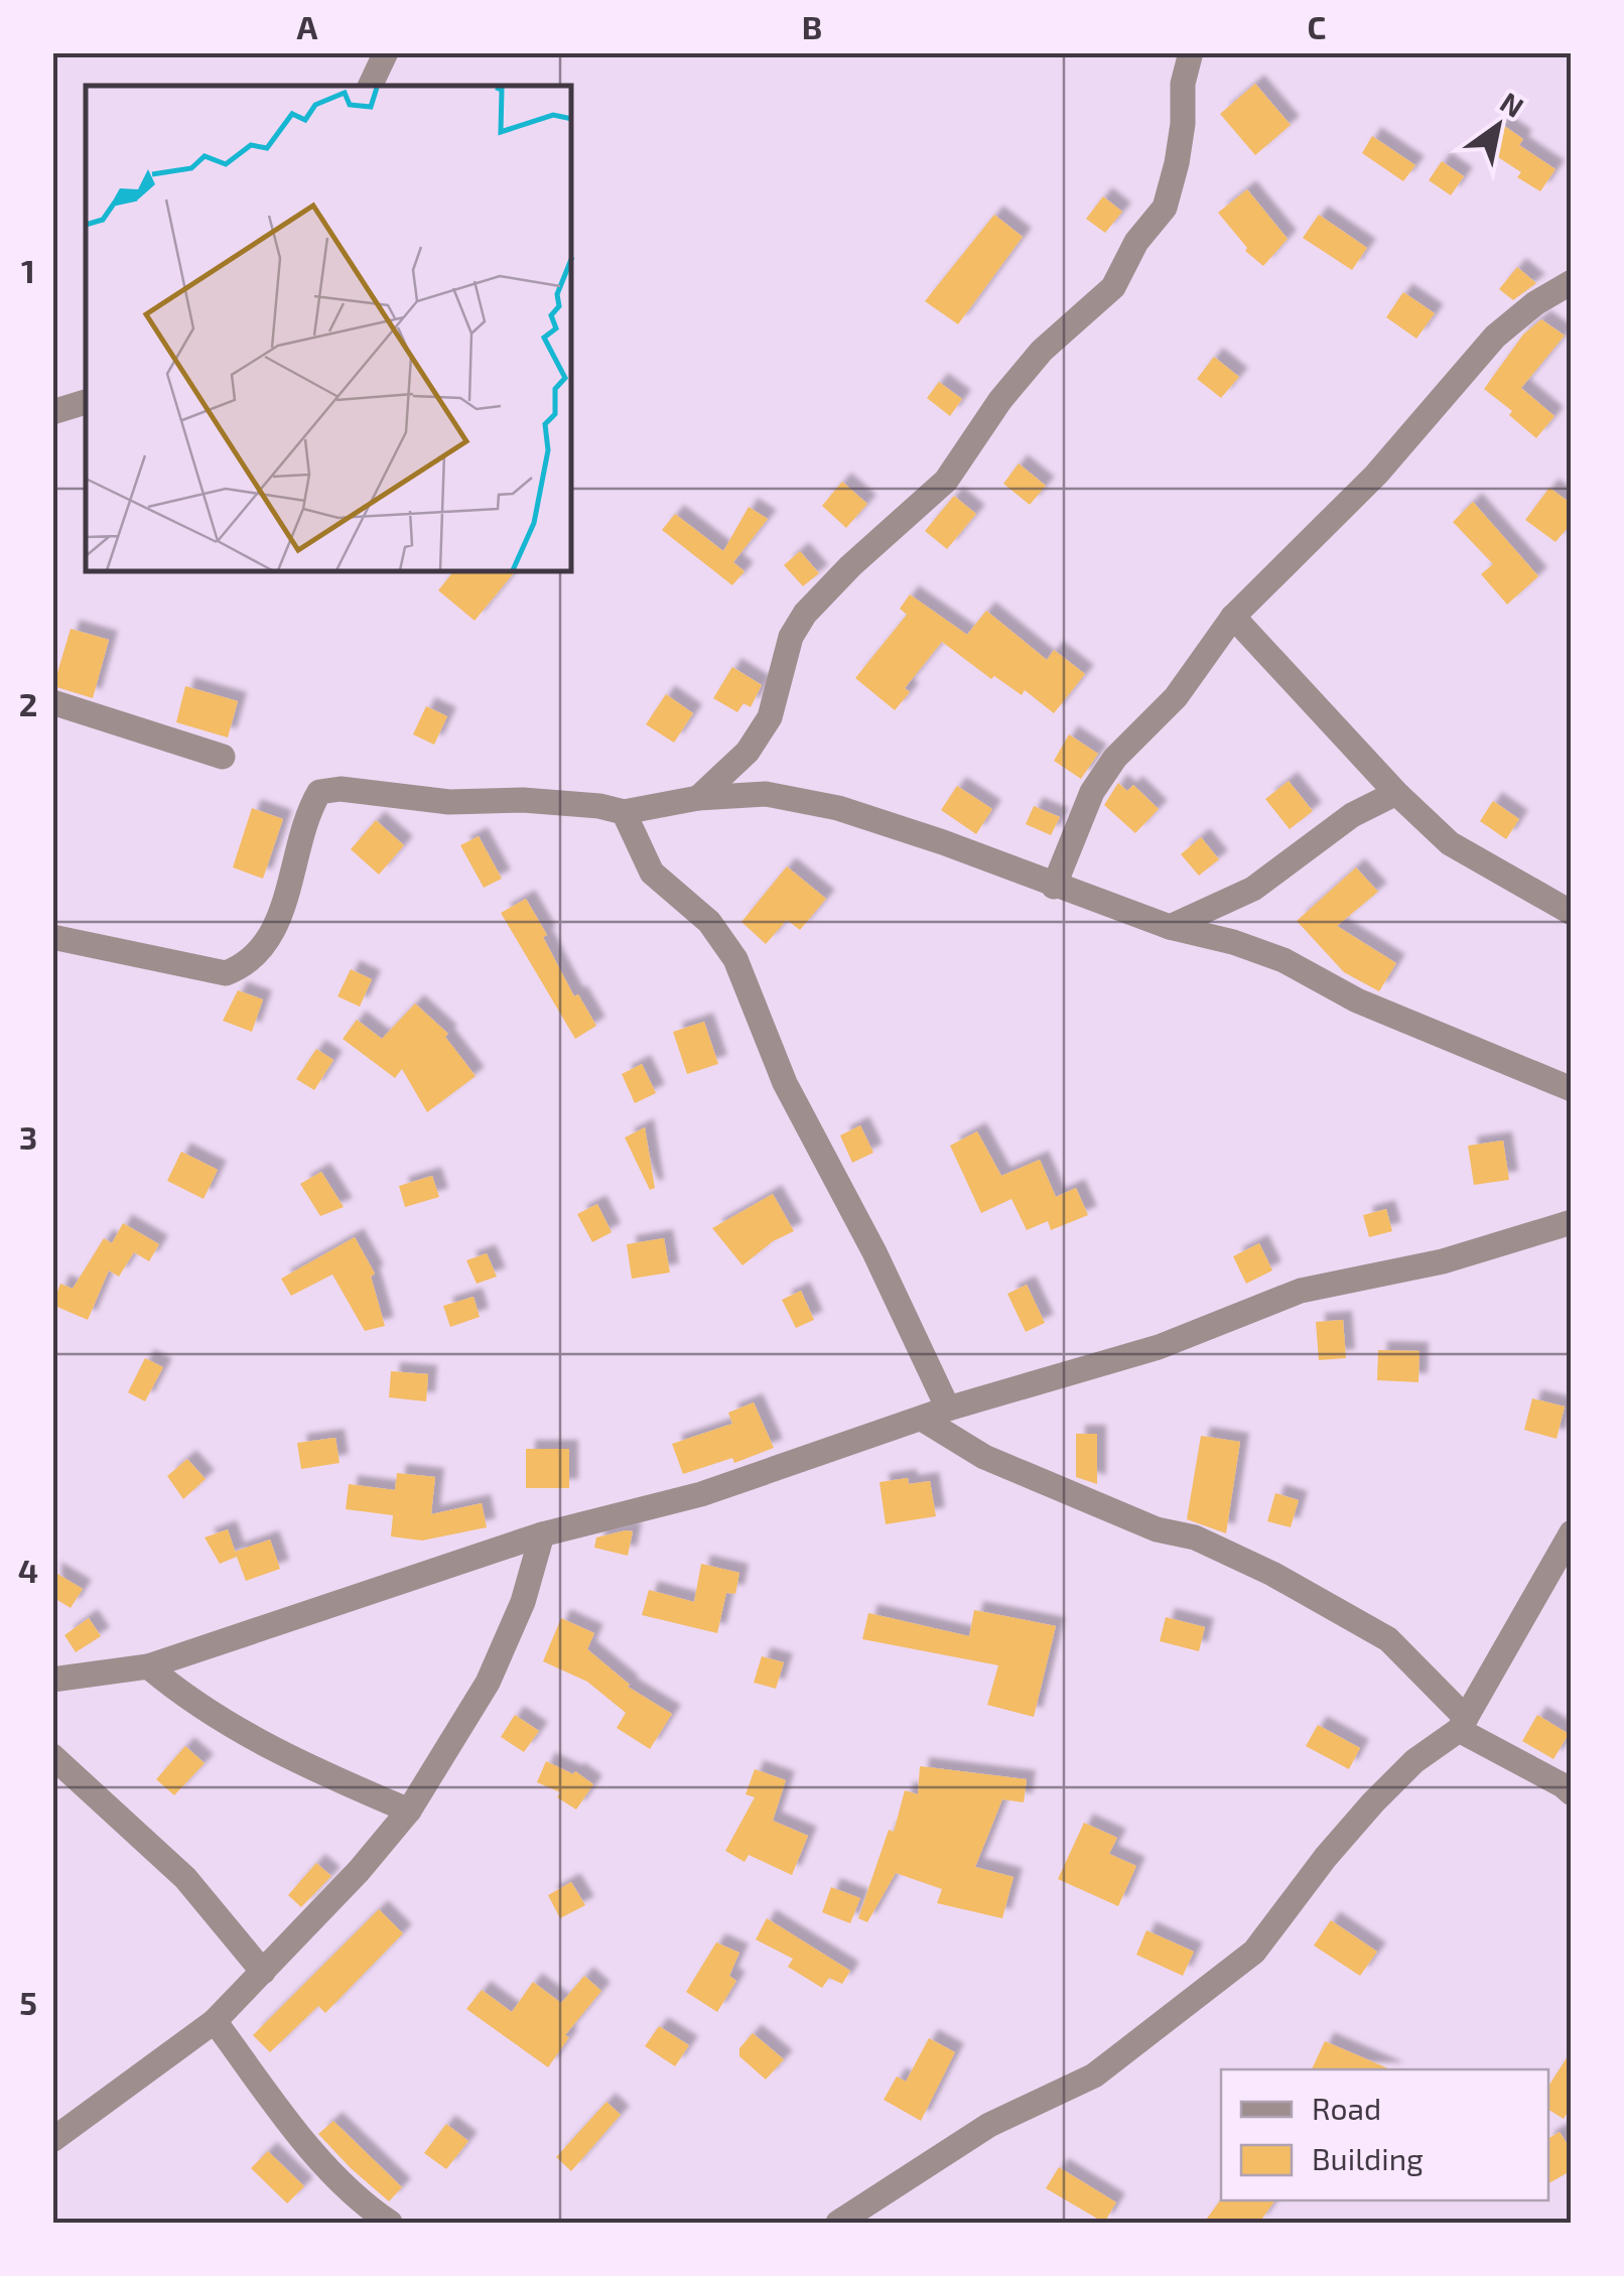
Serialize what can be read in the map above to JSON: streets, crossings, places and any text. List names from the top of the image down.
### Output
{
  "legend": ["Road", "Building"],
  "north": "top right",
  "grid": {
    "columns": ["A", "B", "C"],
    "rows": [
      "1",
      "2",
      "3",
      "4",
      "5"
    ]
  }
}
